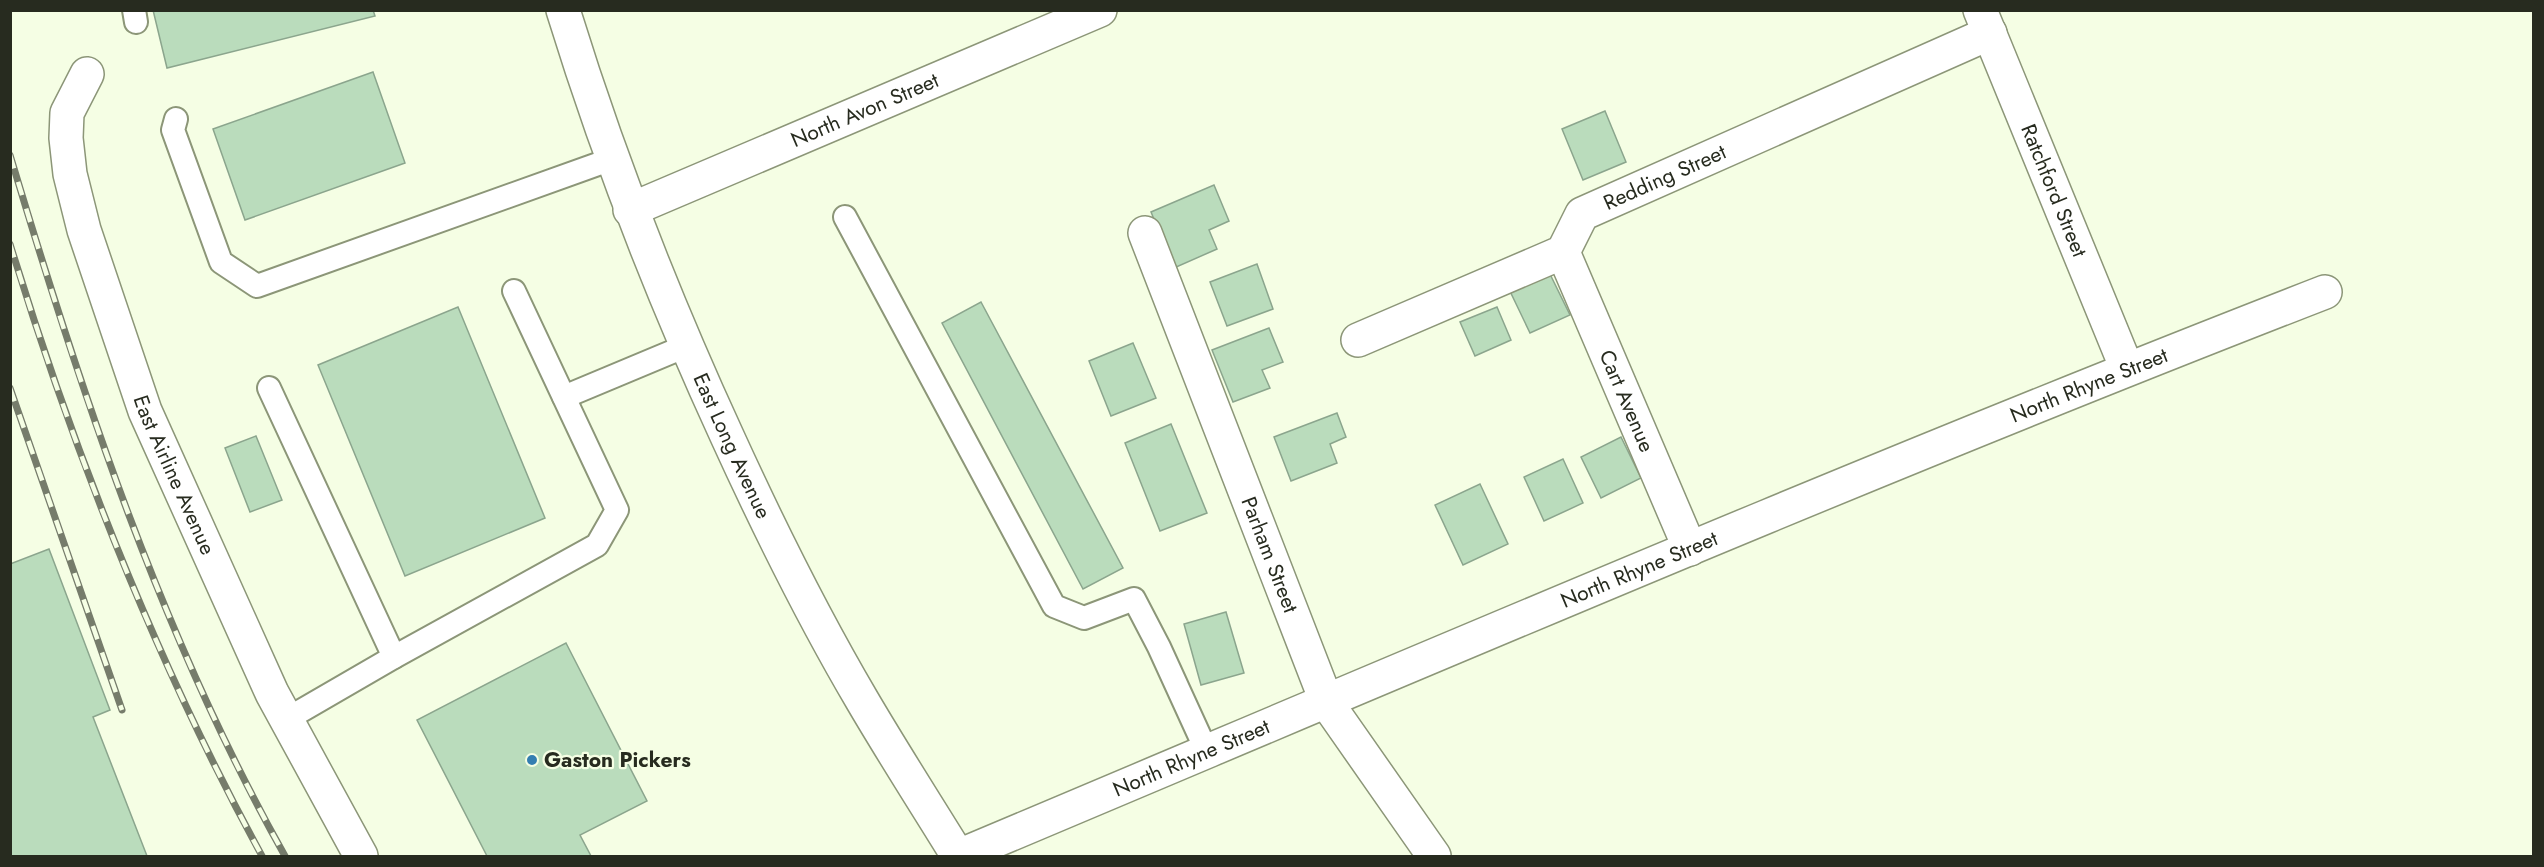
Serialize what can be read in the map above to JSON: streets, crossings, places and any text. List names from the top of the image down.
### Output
{
  "streets": {
    "street": [
      "North Avon Street",
      "Redding Street",
      "Ratchford Street",
      "North Rhyne Street",
      "Cart Avenue",
      "East Long Avenue",
      "East Airline Avenue",
      "Parham Street"
    ]
  },
  "crossings": [
    ["North Avon Street", "East Long Avenue"],
    ["Redding Street", "Ratchford Street"],
    ["Redding Street", "Cart Avenue"],
    ["Ratchford Street", "North Rhyne Street"],
    ["North Rhyne Street", "Cart Avenue"],
    ["North Rhyne Street", "East Long Avenue"],
    ["North Rhyne Street", "Parham Street"]
  ],
  "places": ["Gaston Pickers"]
}
